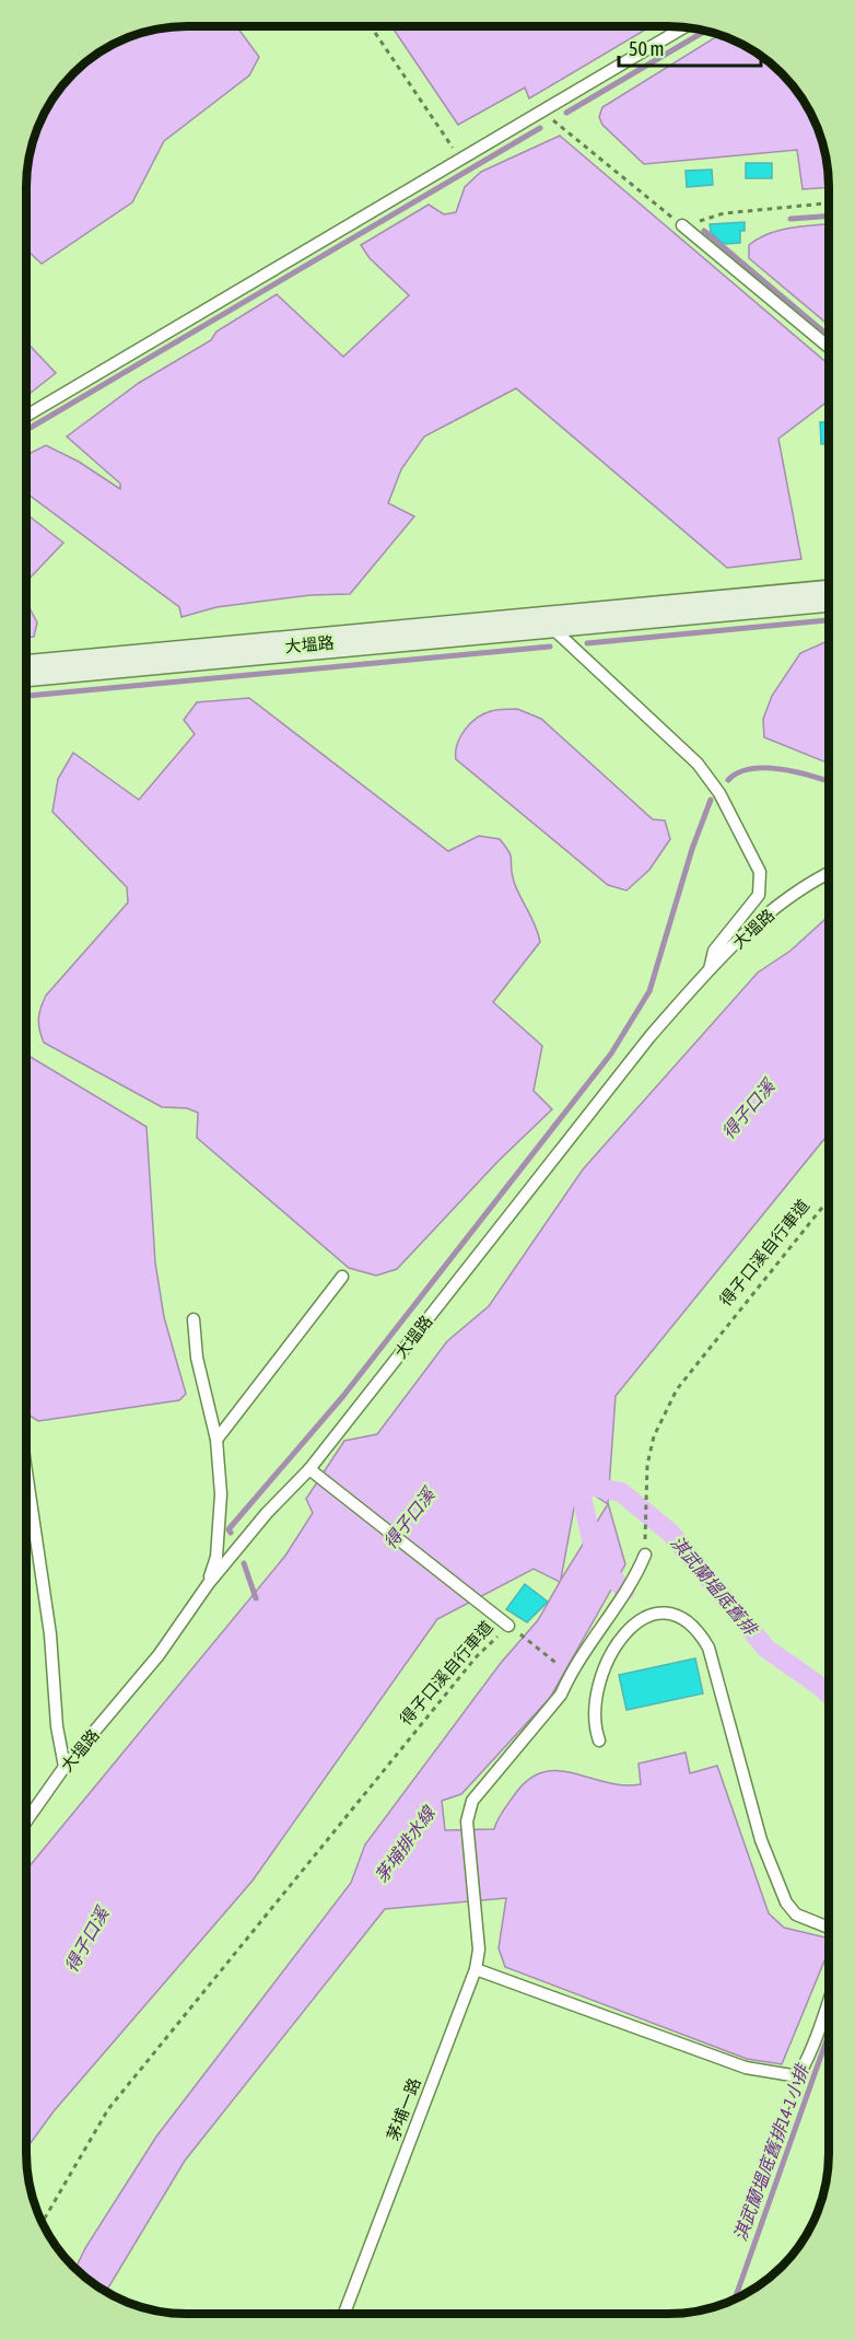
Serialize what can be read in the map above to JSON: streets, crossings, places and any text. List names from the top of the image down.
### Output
{
  "streets": {
    "street": ["大塭路"],
    "lane": ["茅埔一路"],
    "path": ["得子口溪自行車道"]
  },
  "crossings": [
    ["得子口溪自行車道", "茅埔一路"]
  ],
  "water": [
    "得子口溪",
    "淇武蘭塭底舊排",
    "茅埔排水線",
    "淇武蘭塭底舊排14-1小排"
  ],
  "scale_bar": "50 m"
}
